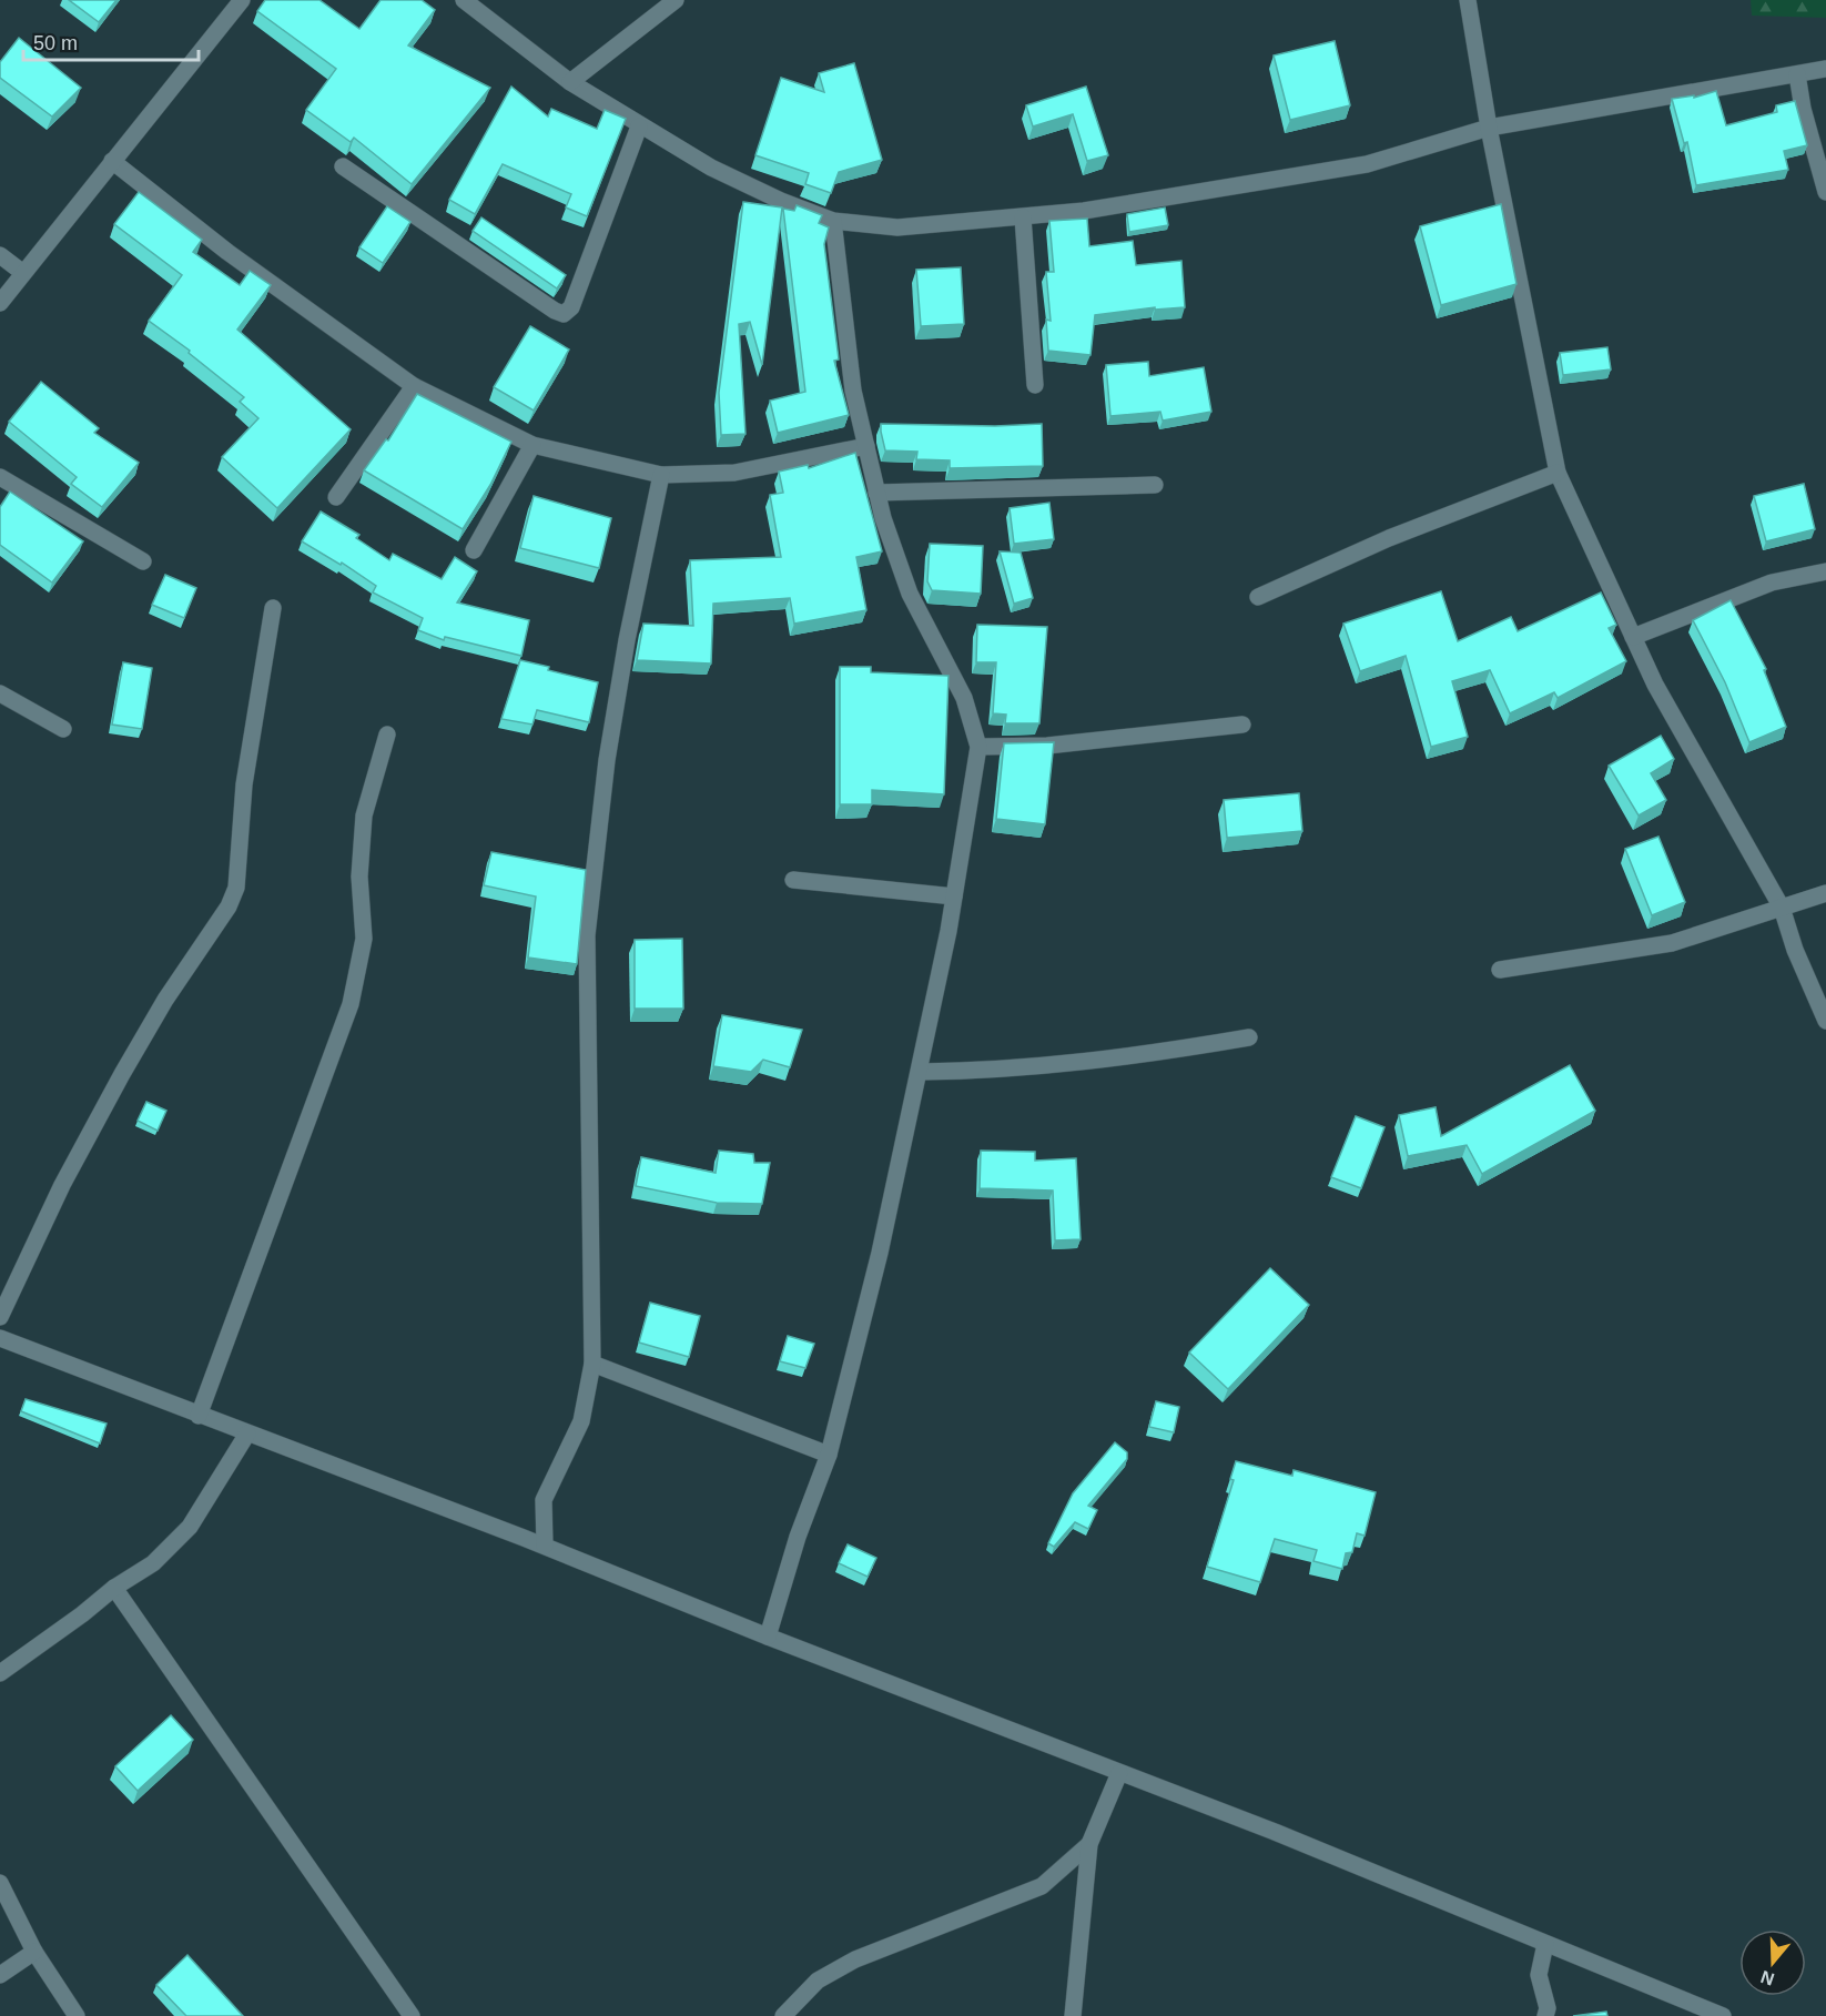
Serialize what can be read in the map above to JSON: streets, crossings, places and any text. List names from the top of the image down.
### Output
{
  "scale_bar": "50 m",
  "north": "bottom"
}
